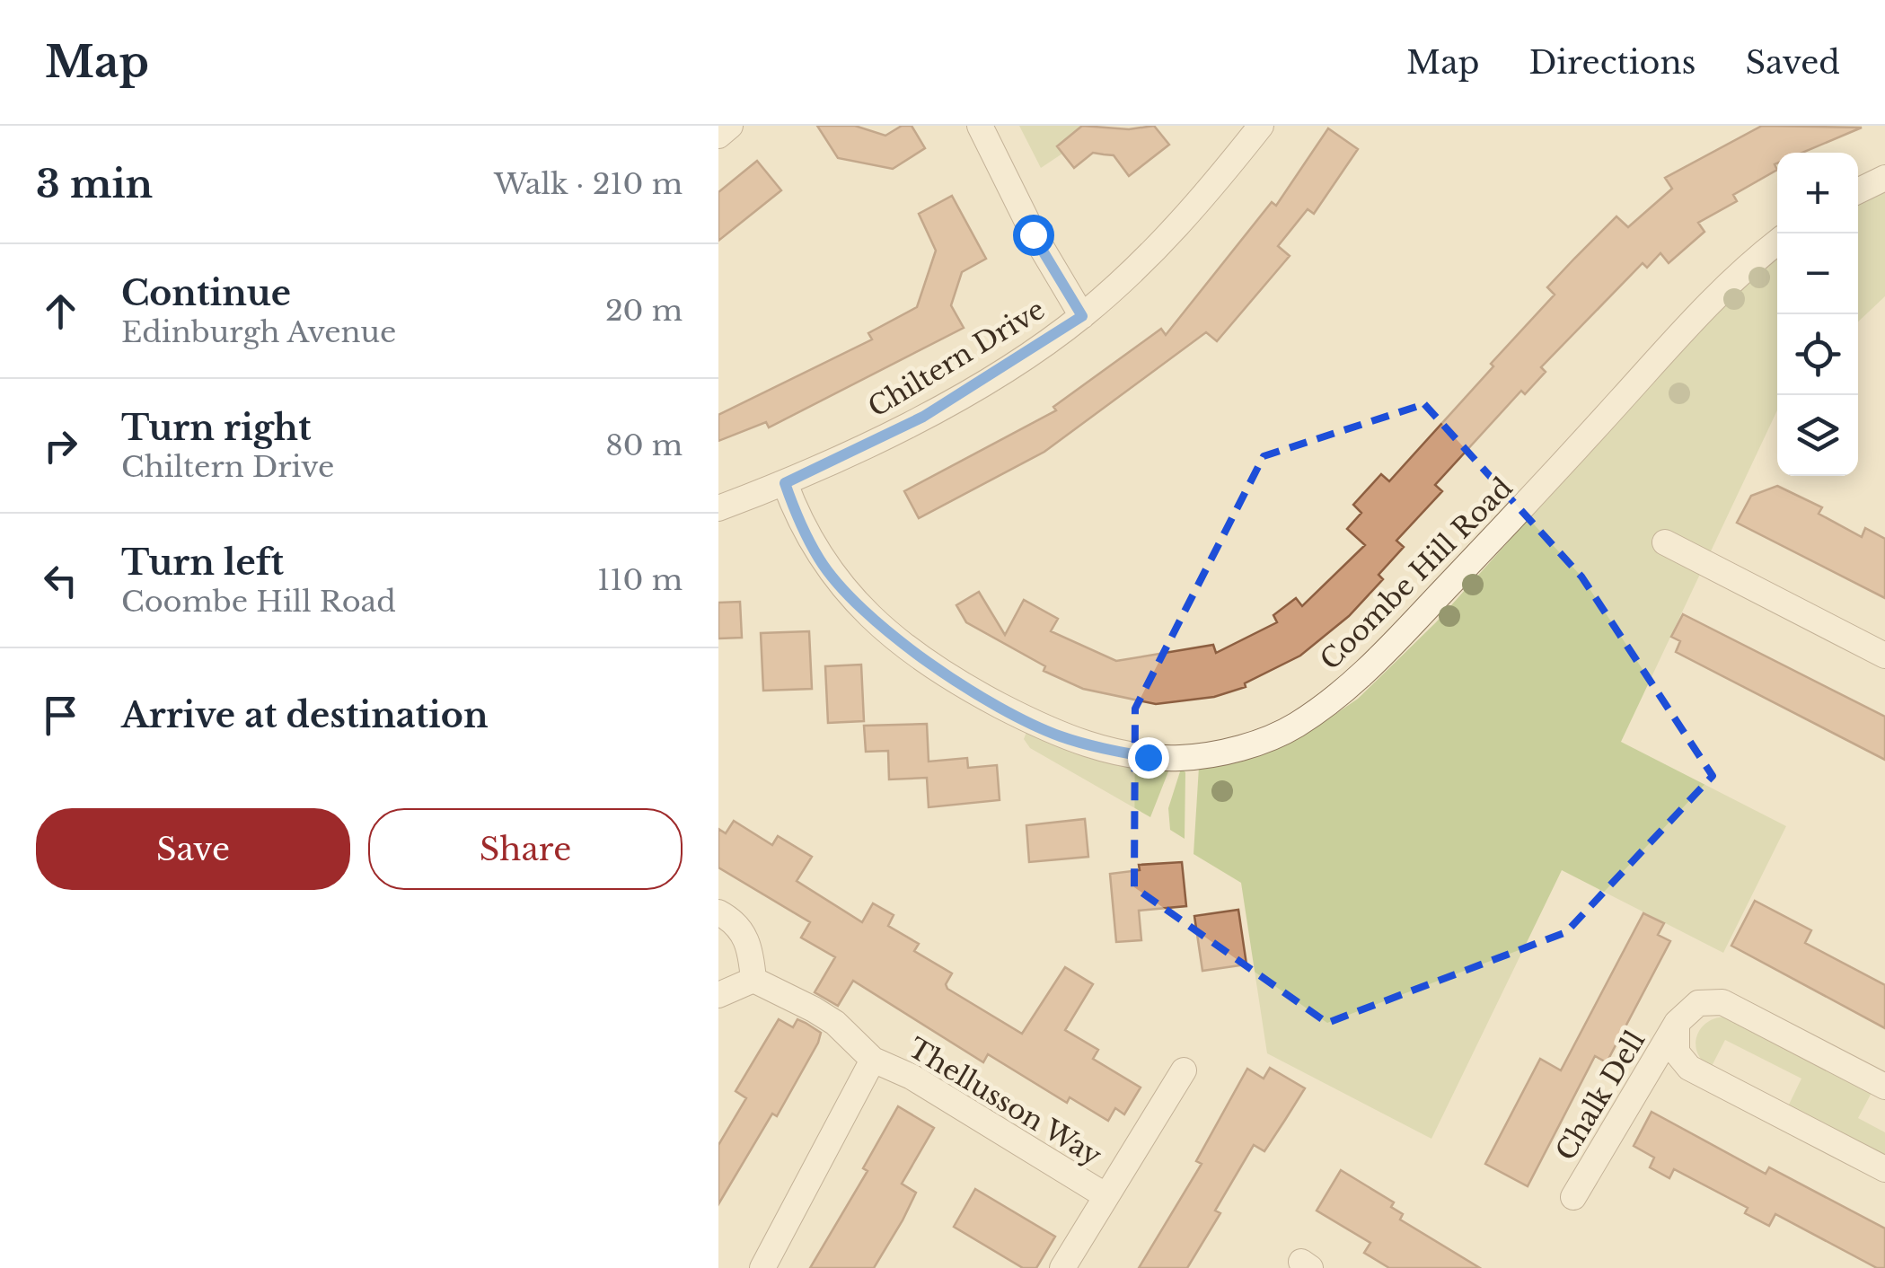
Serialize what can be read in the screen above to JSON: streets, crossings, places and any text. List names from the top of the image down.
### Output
{
  "streets": {
    "street": [
      "Chiltern Drive",
      "Coombe Hill Road",
      "Chalk Dell",
      "Thellusson Way"
    ]
  },
  "crossings": [
    ["Chiltern Drive", "Coombe Hill Road"]
  ],
  "page": {
    "header": "Map",
    "nav": ["Map", "Directions", "Saved"],
    "heading": ["3 min", "Walk · 210 m"],
    "map_buttons": ["+", "−"],
    "list": [
      ["Continue", "Edinburgh Avenue", "20 m"],
      ["Turn right", "Chiltern Drive", "80 m"],
      ["Turn left", "Coombe Hill Road", "110 m"],
      "Arrive at destination"
    ],
    "buttons": ["Save", "Share"]
  }
}
